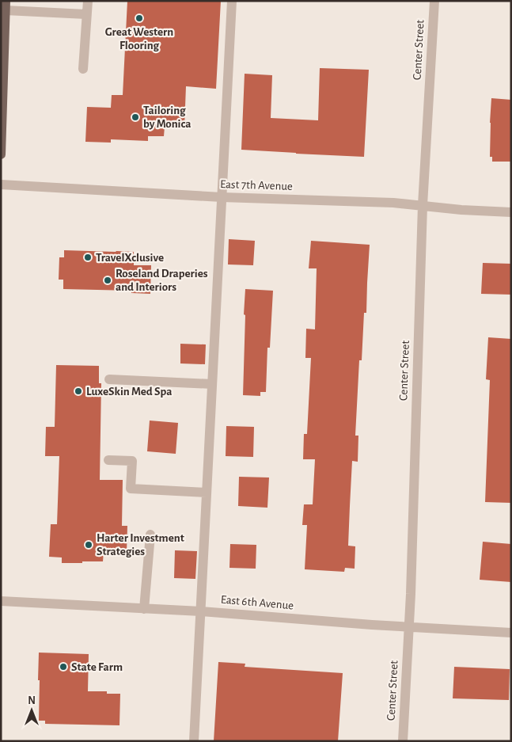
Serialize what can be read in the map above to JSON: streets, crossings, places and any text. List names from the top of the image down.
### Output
{
  "streets": {
    "street": ["Center Street", "East 7th Avenue", "East 6th Avenue"]
  },
  "crossings": [
    ["Center Street", "East 7th Avenue"],
    ["Center Street", "East 6th Avenue"]
  ],
  "places": [
    "Great Western Flooring",
    "Tailoring by Monica",
    "TravelXclusive",
    "Roseland Draperies and Interiors",
    "LuxeSkin Med Spa",
    "Harter Investment Strategies",
    "State Farm"
  ],
  "north": "top"
}
